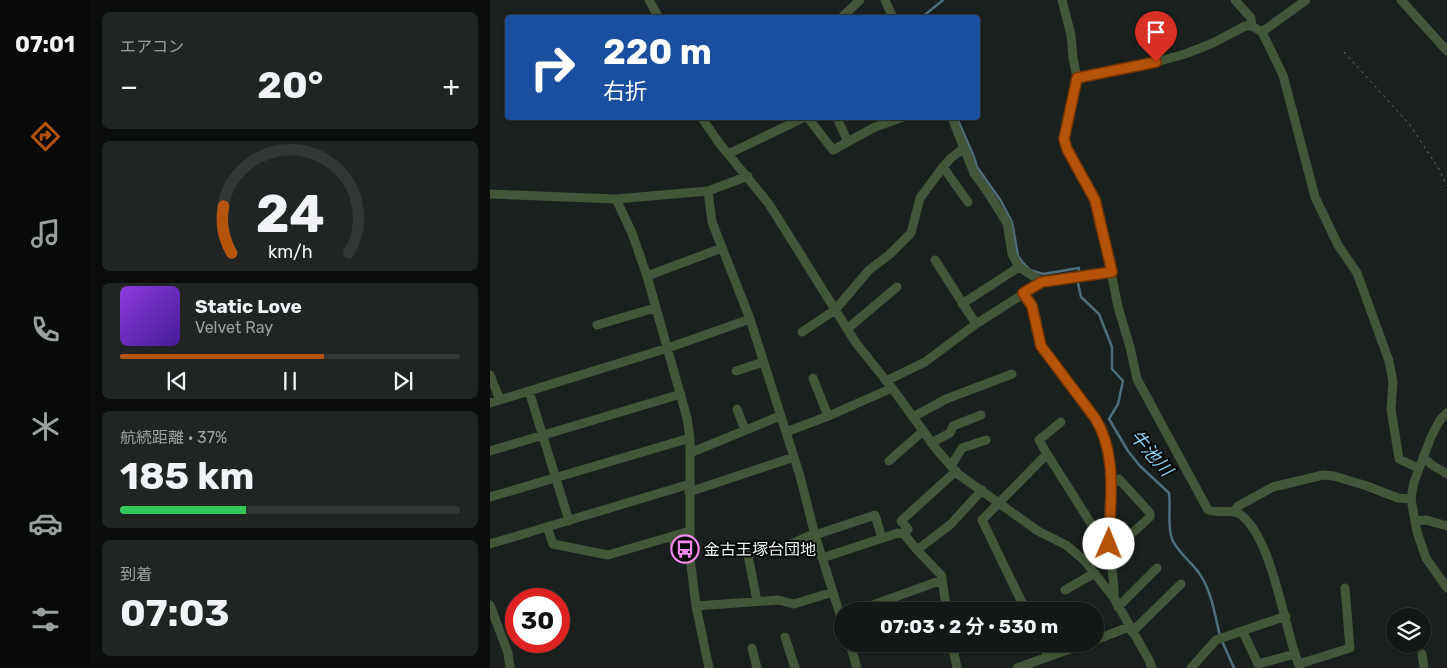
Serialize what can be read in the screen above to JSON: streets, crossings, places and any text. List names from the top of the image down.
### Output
{
  "water": ["牛池川"],
  "places": {
    "bus stop": ["金古王塚台団地"]
  },
  "page": {
    "tabs": "07:01",
    "tile": [
      "エアコン",
      ["航続距離 · 37%", "185 km"],
      ["到着", "07:03"]
    ],
    "turn": ["220 m", "右折"],
    "heat": ["−", "20°", "+"],
    "song": ["Static Love", "Velvet Ray"],
    "limit": "30",
    "trip": "07:03 · 2 分 · 530 m",
    "gauge": ["24", "km/h"]
  }
}
